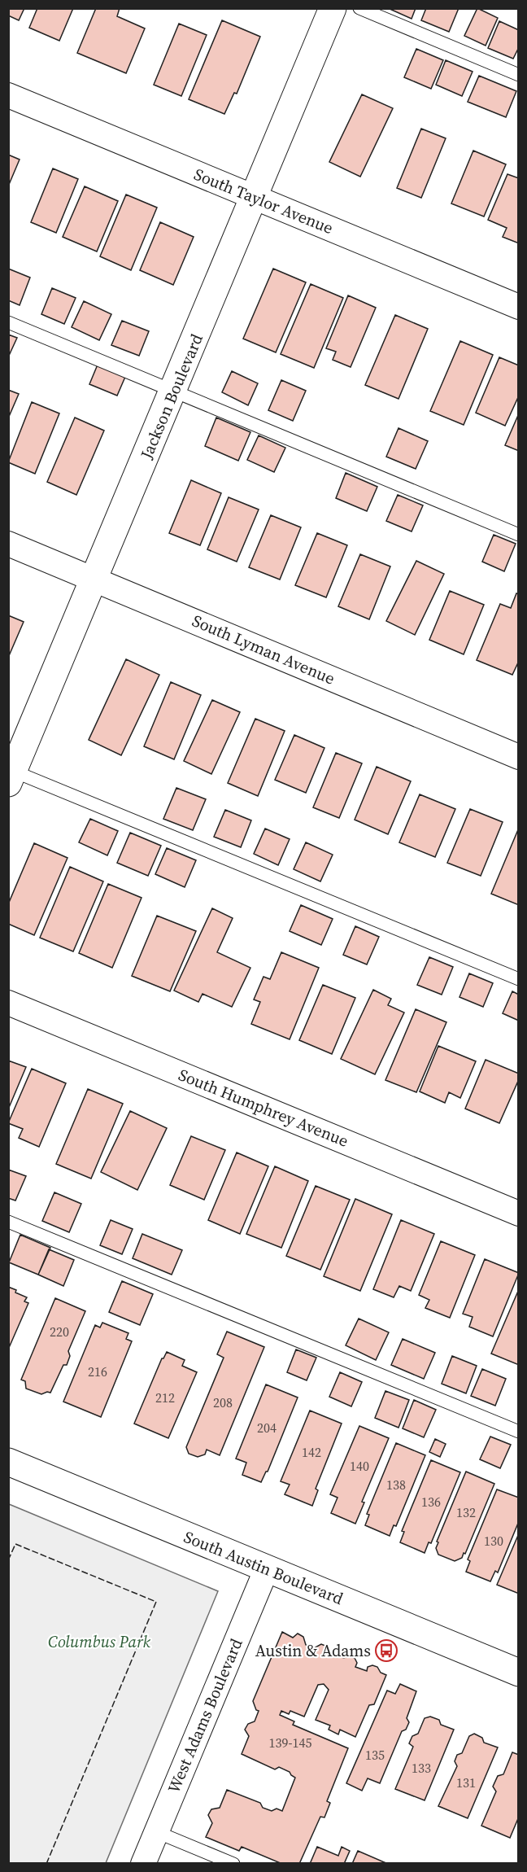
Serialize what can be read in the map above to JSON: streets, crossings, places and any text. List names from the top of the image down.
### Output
{
  "streets": {
    "street": [
      "South Taylor Avenue",
      "Jackson Boulevard",
      "South Lyman Avenue",
      "South Humphrey Avenue",
      "South Austin Boulevard",
      "West Adams Boulevard"
    ]
  },
  "crossings": [
    ["South Taylor Avenue", "Jackson Boulevard"],
    ["Jackson Boulevard", "South Lyman Avenue"],
    ["South Austin Boulevard", "West Adams Boulevard"]
  ],
  "parks": ["Columbus Park"],
  "places": {
    "bus stop": ["Austin & Adams"]
  },
  "house_numbers": [
    "220",
    "216",
    "212",
    "208",
    "204",
    "142",
    "140",
    "138",
    "136",
    "132",
    "130",
    "139-145",
    "135",
    "133",
    "131"
  ]
}
